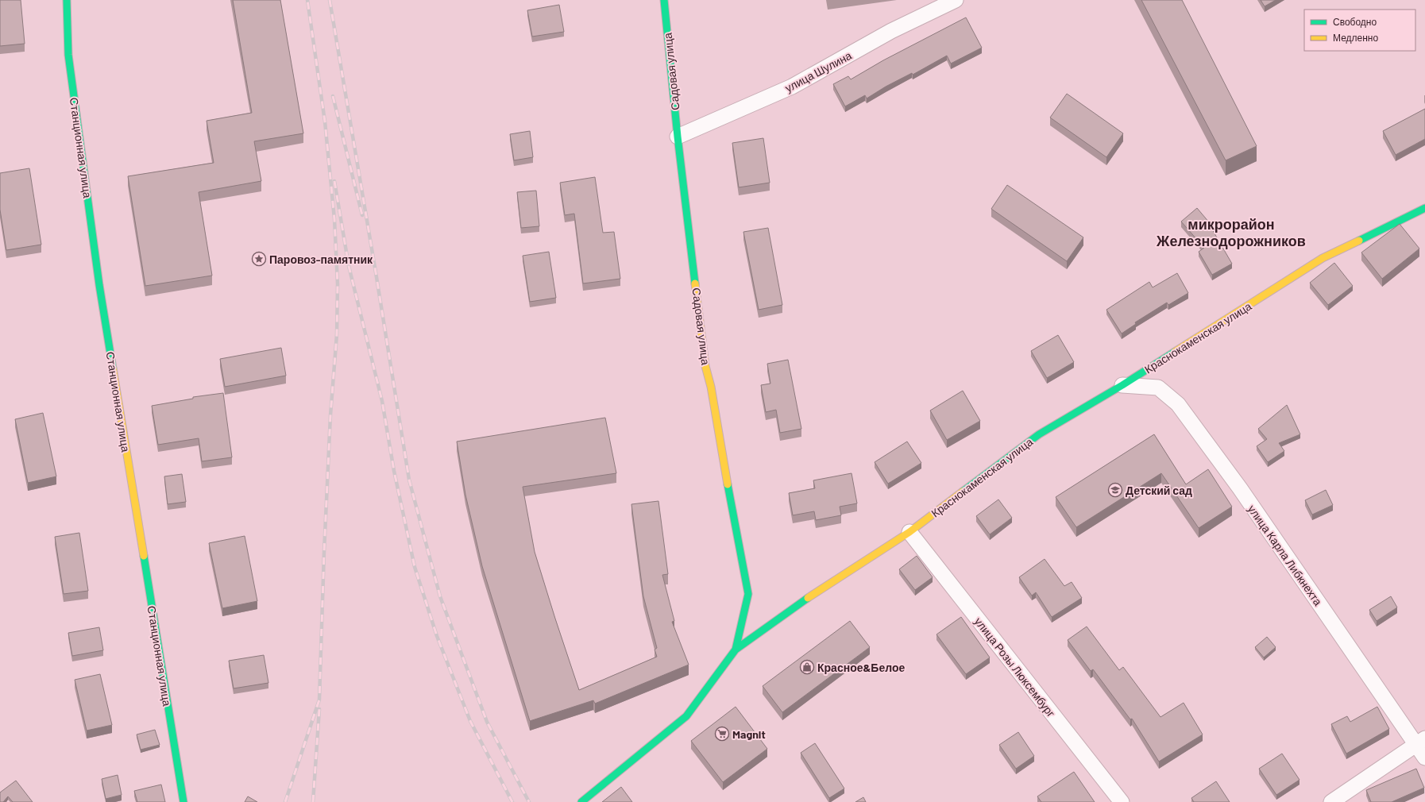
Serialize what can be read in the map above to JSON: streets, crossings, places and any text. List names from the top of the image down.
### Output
{
  "streets": {
    "street": [
      "Садовая улица",
      "улица Шулина",
      "Станционная улица",
      "Краснокаменская улица",
      "улица Карла Либкнехта",
      "улица Розы Люксембург"
    ]
  },
  "crossings": [
    ["Садовая улица", "улица Шулина"],
    ["Садовая улица", "Краснокаменская улица"],
    ["Краснокаменская улица", "улица Карла Либкнехта"],
    ["Краснокаменская улица", "улица Розы Люксембург"]
  ],
  "districts": ["микрорайон Железнодорожников"],
  "places": {
    "place": ["Паровоз-памятник"],
    "school or university": ["Детский сад"],
    "shop": ["Красное&Белое"],
    "supermarket": ["Magnit"]
  },
  "legend": ["Свободно", "Медленно"]
}
